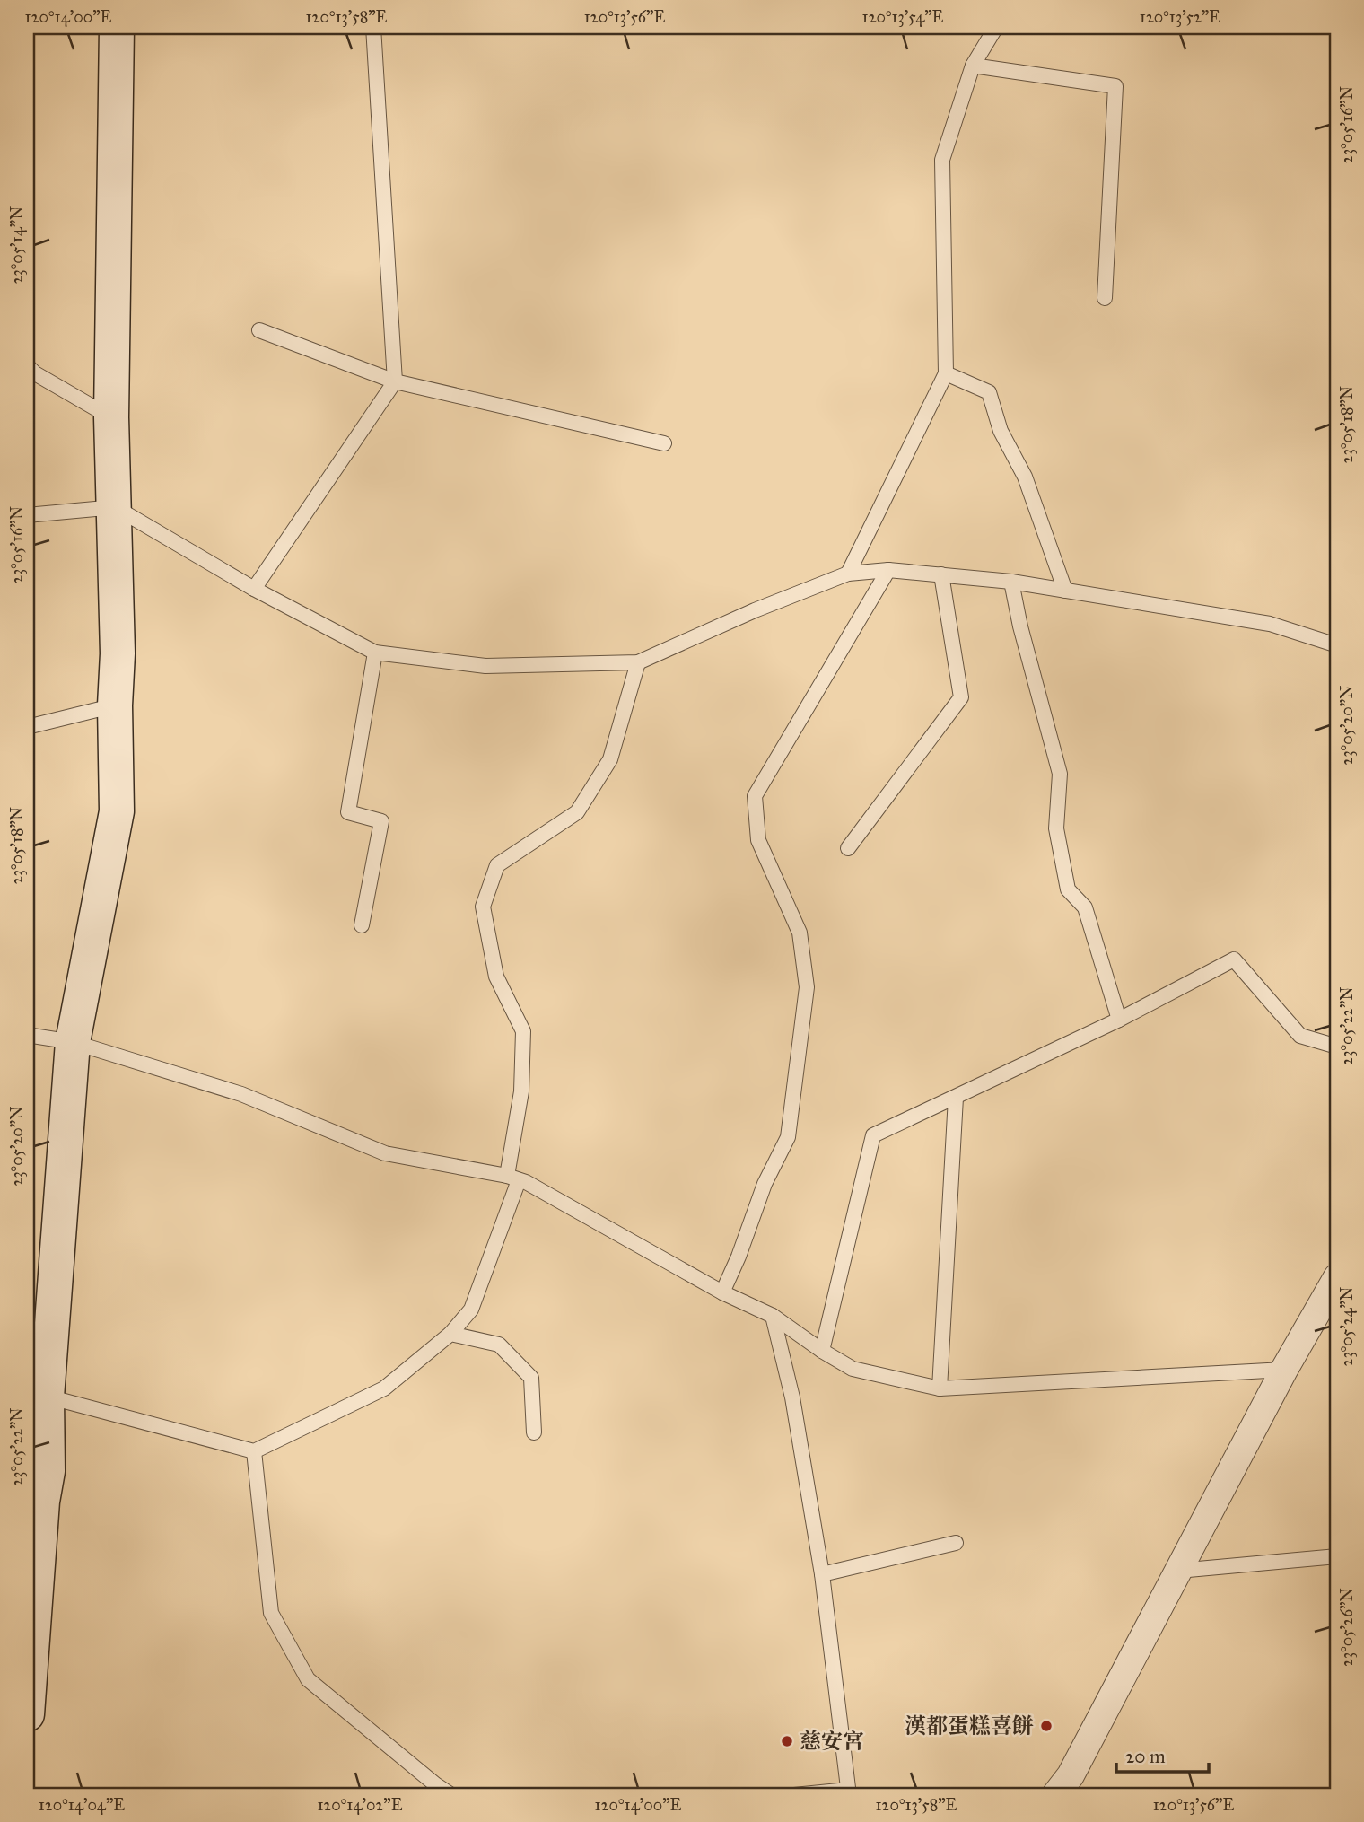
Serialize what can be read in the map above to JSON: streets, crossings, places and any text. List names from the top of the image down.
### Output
{
  "places": ["漢都蛋糕喜餅", "慈安宮"],
  "scale_bar": "20 m",
  "coordinates": [
    "120°14'00\"E",
    "120°13'58\"E",
    "120°13'56\"E",
    "120°13'54\"E",
    "120°13'52\"E",
    "23°05'16\"N",
    "23°05'14\"N",
    "23°05'18\"N",
    "23°05'20\"N",
    "23°05'22\"N",
    "23°05'24\"N",
    "23°05'26\"N",
    "120°14'04\"E",
    "120°14'02\"E"
  ]
}
